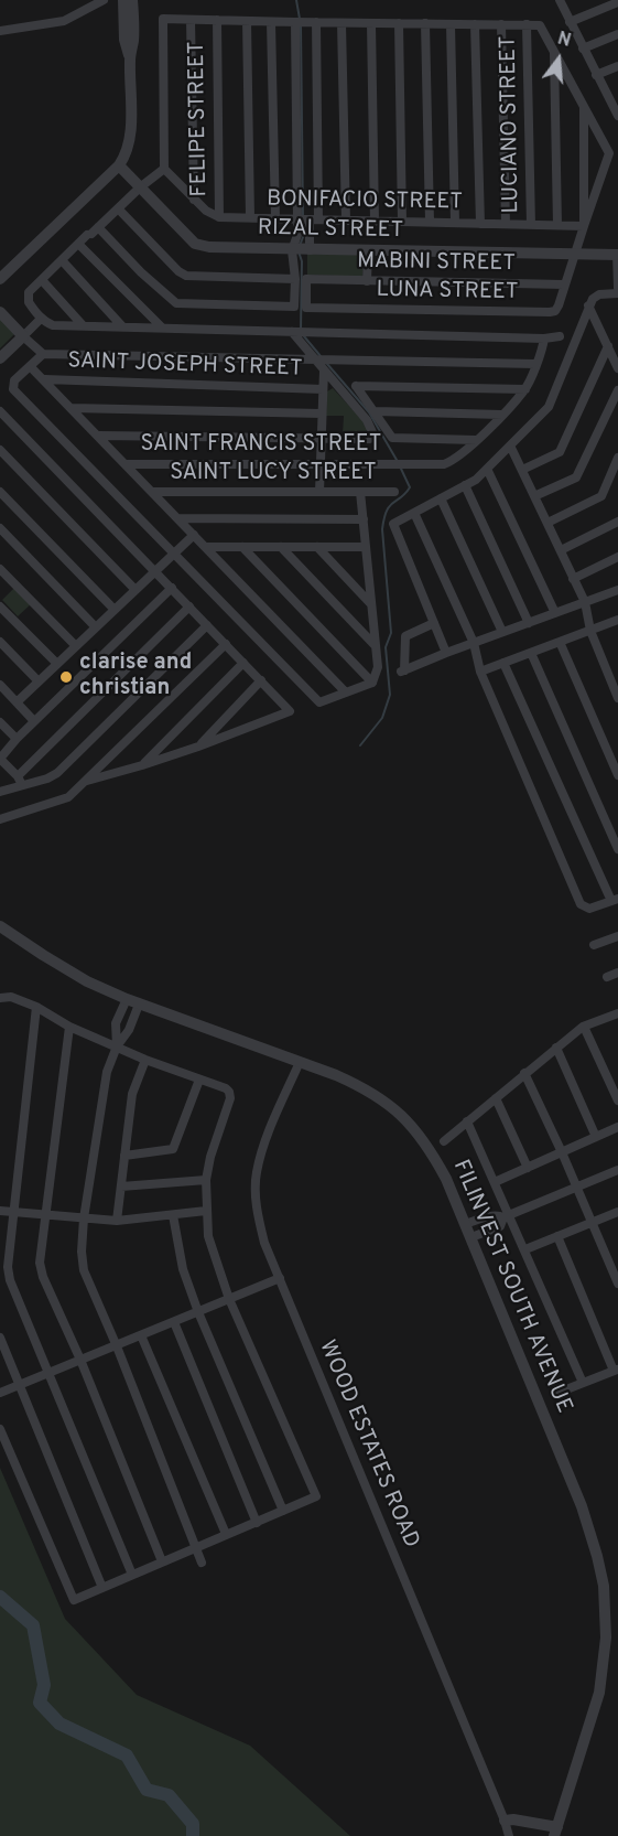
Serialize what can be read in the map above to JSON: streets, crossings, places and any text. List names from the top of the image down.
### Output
{
  "streets": {
    "street": [
      "FELIPE STREET",
      "LUCIANO STREET",
      "BONIFACIO STREET",
      "RIZAL STREET",
      "MABINI STREET",
      "LUNA STREET",
      "SAINT JOSEPH STREET",
      "SAINT FRANCIS STREET",
      "SAINT LUCY STREET",
      "FILINVEST SOUTH AVENUE",
      "WOOD ESTATES ROAD"
    ]
  },
  "crossings": [
    ["FELIPE STREET", "BONIFACIO STREET"],
    ["LUCIANO STREET", "BONIFACIO STREET"],
    ["LUCIANO STREET", "LUNA STREET"],
    ["BONIFACIO STREET", "LUNA STREET"],
    ["RIZAL STREET", "LUNA STREET"],
    ["MABINI STREET", "LUNA STREET"],
    ["FILINVEST SOUTH AVENUE", "WOOD ESTATES ROAD"]
  ],
  "places": ["clarise and christian"],
  "north": "top"
}
